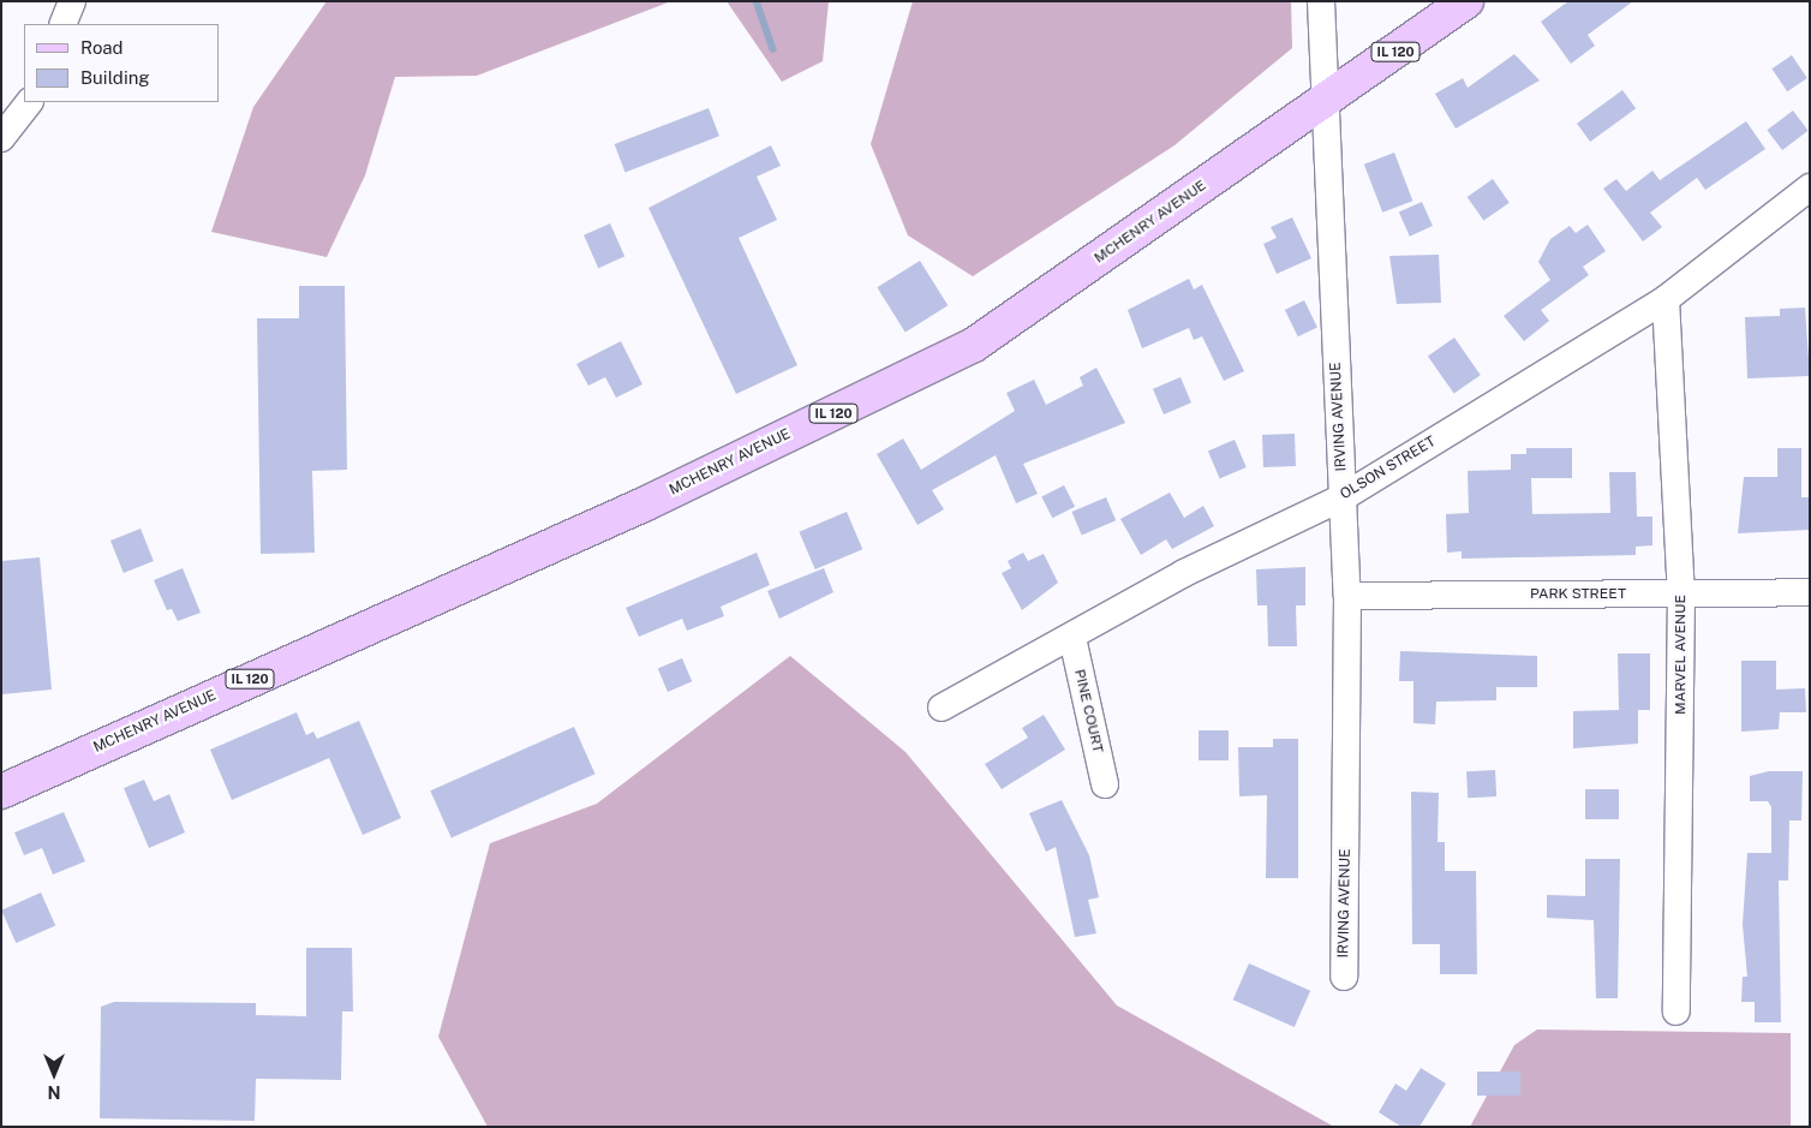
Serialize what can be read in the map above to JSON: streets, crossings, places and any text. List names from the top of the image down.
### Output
{
  "streets": {
    "main road": ["IL 120", "MCHENRY AVENUE"],
    "street": [
      "IRVING AVENUE",
      "OLSON STREET",
      "PARK STREET",
      "MARVEL AVENUE",
      "PINE COURT"
    ]
  },
  "crossings": [
    ["MCHENRY AVENUE", "IRVING AVENUE"],
    ["IRVING AVENUE", "OLSON STREET"],
    ["IRVING AVENUE", "PARK STREET"],
    ["OLSON STREET", "MARVEL AVENUE"],
    ["OLSON STREET", "PINE COURT"],
    ["PARK STREET", "MARVEL AVENUE"]
  ],
  "legend": ["Road", "Building"],
  "north": "bottom"
}
